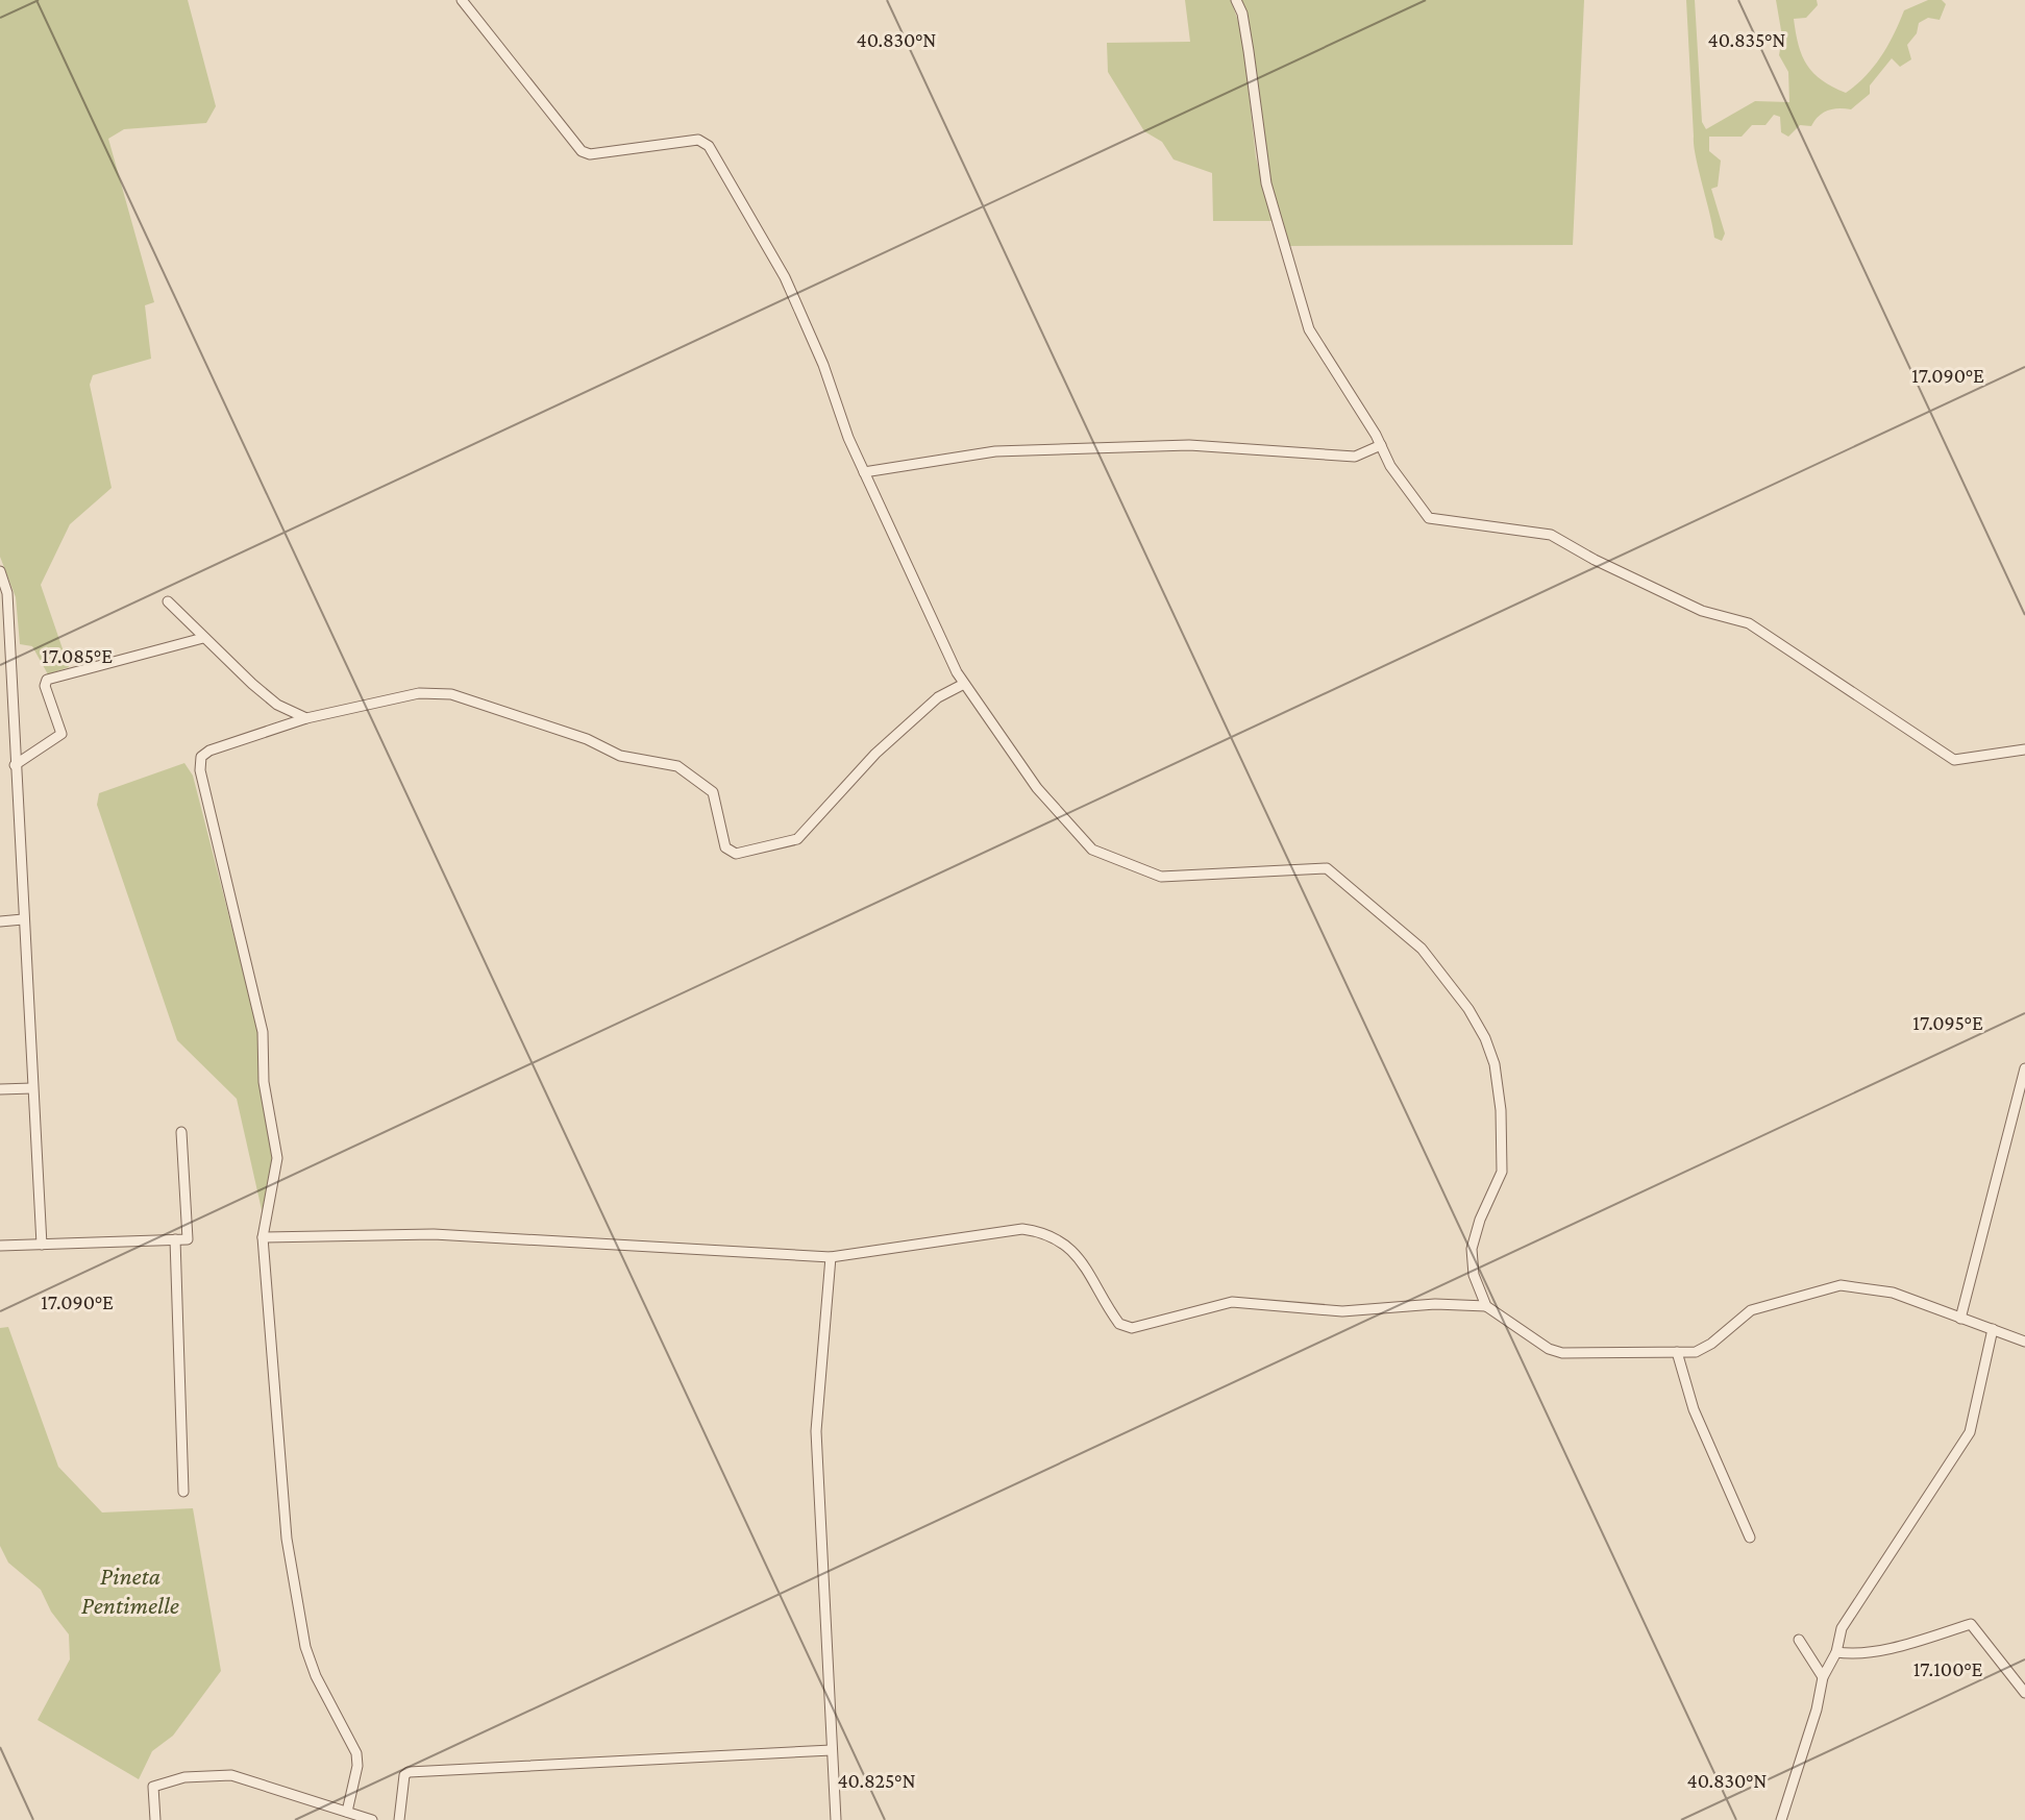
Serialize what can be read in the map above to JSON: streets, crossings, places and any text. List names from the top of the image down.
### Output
{
  "parks": ["Pineta Pentimelle"],
  "coordinates": [
    "40.830°N",
    "40.835°N",
    "17.090°E",
    "17.085°E",
    "17.095°E",
    "17.100°E",
    "40.825°N"
  ]
}
